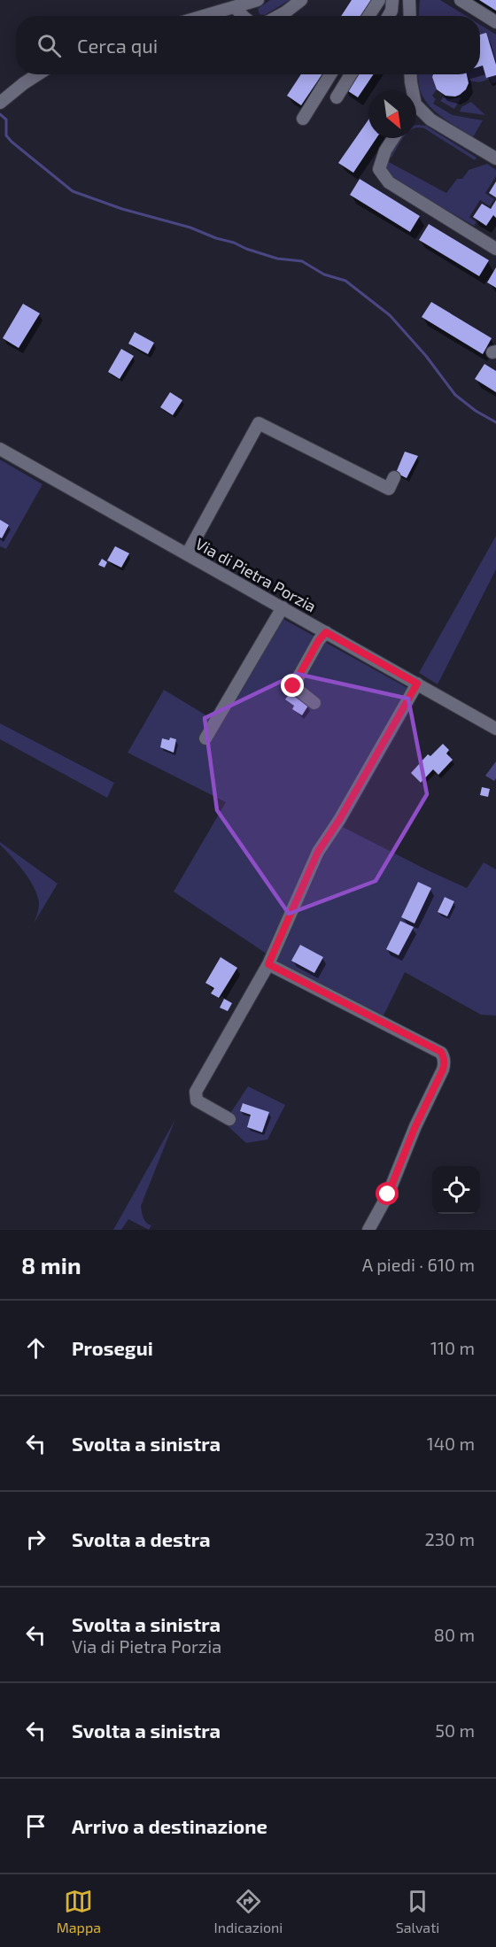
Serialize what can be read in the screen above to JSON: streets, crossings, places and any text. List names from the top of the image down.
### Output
{
  "streets": {
    "street": ["Via di Pietra Porzia"]
  },
  "north": "bottom right",
  "page": {
    "search": "Cerca qui",
    "heading": ["8 min", "A piedi · 610 m"],
    "list": [
      ["Prosegui", "110 m"],
      ["Svolta a sinistra", "140 m"],
      ["Svolta a destra", "230 m"],
      ["Svolta a sinistra", "Via di Pietra Porzia", "80 m"],
      ["Svolta a sinistra", "50 m"],
      "Arrivo a destinazione"
    ],
    "nav": ["Mappa", "Indicazioni", "Salvati"]
  }
}
